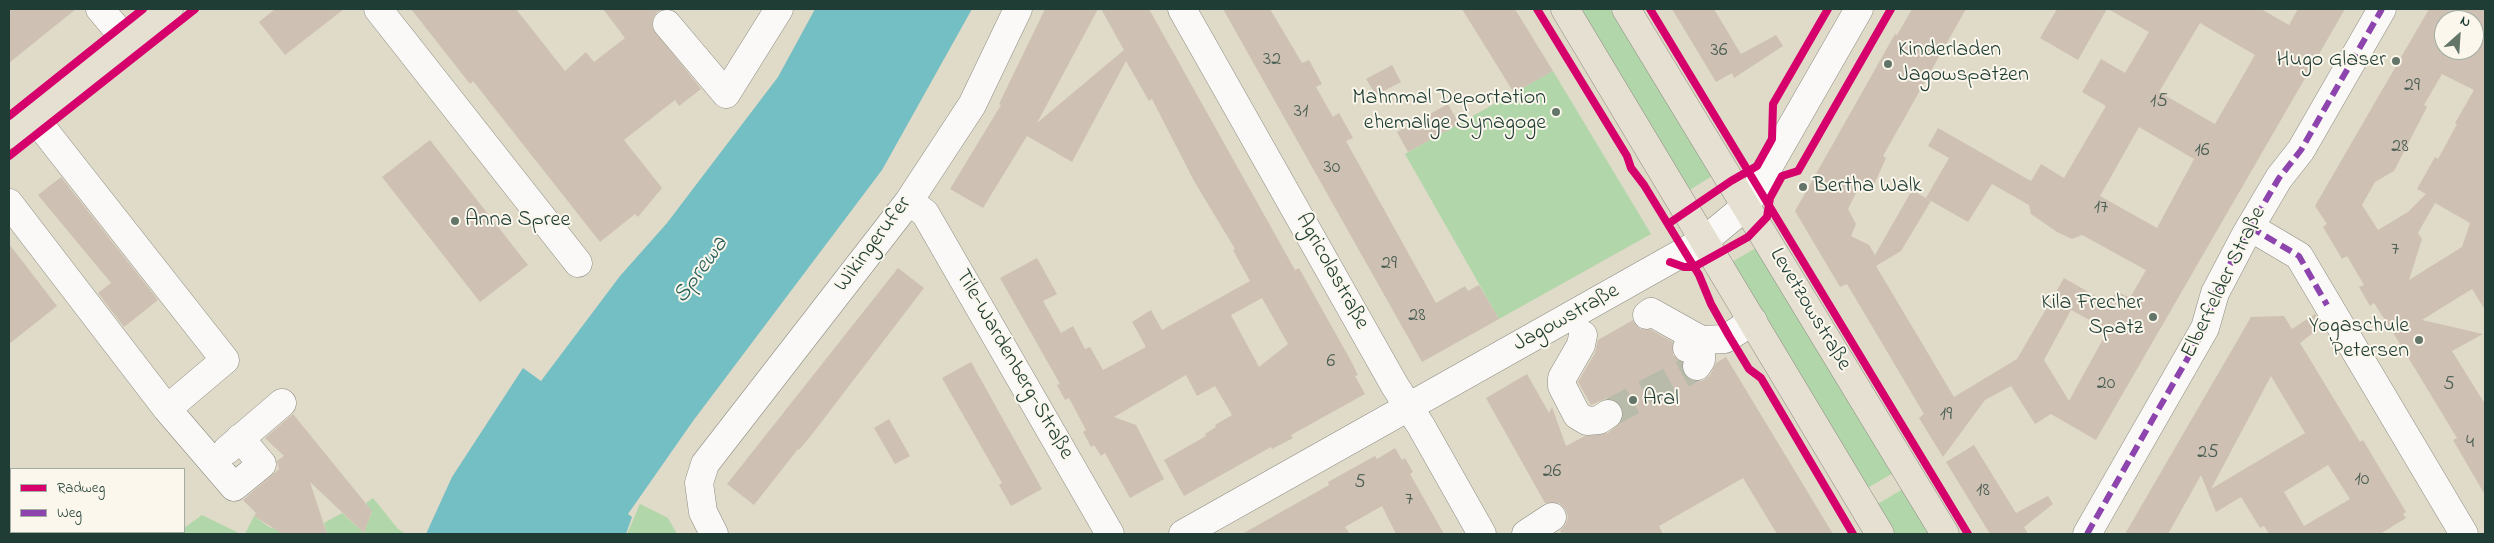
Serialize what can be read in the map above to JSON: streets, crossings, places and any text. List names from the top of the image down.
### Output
{
  "streets": {
    "main road": ["Levetzowstraße"],
    "street": [
      "Wikingerufer",
      "Agricolastraße",
      "Elberfelder Straße",
      "Jagowstraße",
      "Tile-Wardenberg-Straße"
    ]
  },
  "crossings": [
    ["Wikingerufer", "Tile-Wardenberg-Straße"],
    ["Agricolastraße", "Jagowstraße"],
    ["Levetzowstraße", "Jagowstraße"]
  ],
  "water": ["Sprewa"],
  "places": [
    "Hugo Glaser",
    "Kinderladen Jagowspatzen",
    "Mahnmal Deportation ehemalige Synagoge",
    "Bertha Walk",
    "Anna Spree",
    "Kila Frecher Spatz",
    "Yogaschule Petersen",
    "Aral"
  ],
  "house_numbers": [
    "36",
    "32",
    "29",
    "15",
    "31",
    "28",
    "16",
    "30",
    "17",
    "7",
    "29",
    "28",
    "6",
    "20",
    "5",
    "19",
    "4",
    "25",
    "26",
    "10",
    "5",
    "18",
    "7"
  ],
  "legend": ["Radweg", "Weg"],
  "north": "top right"
}
